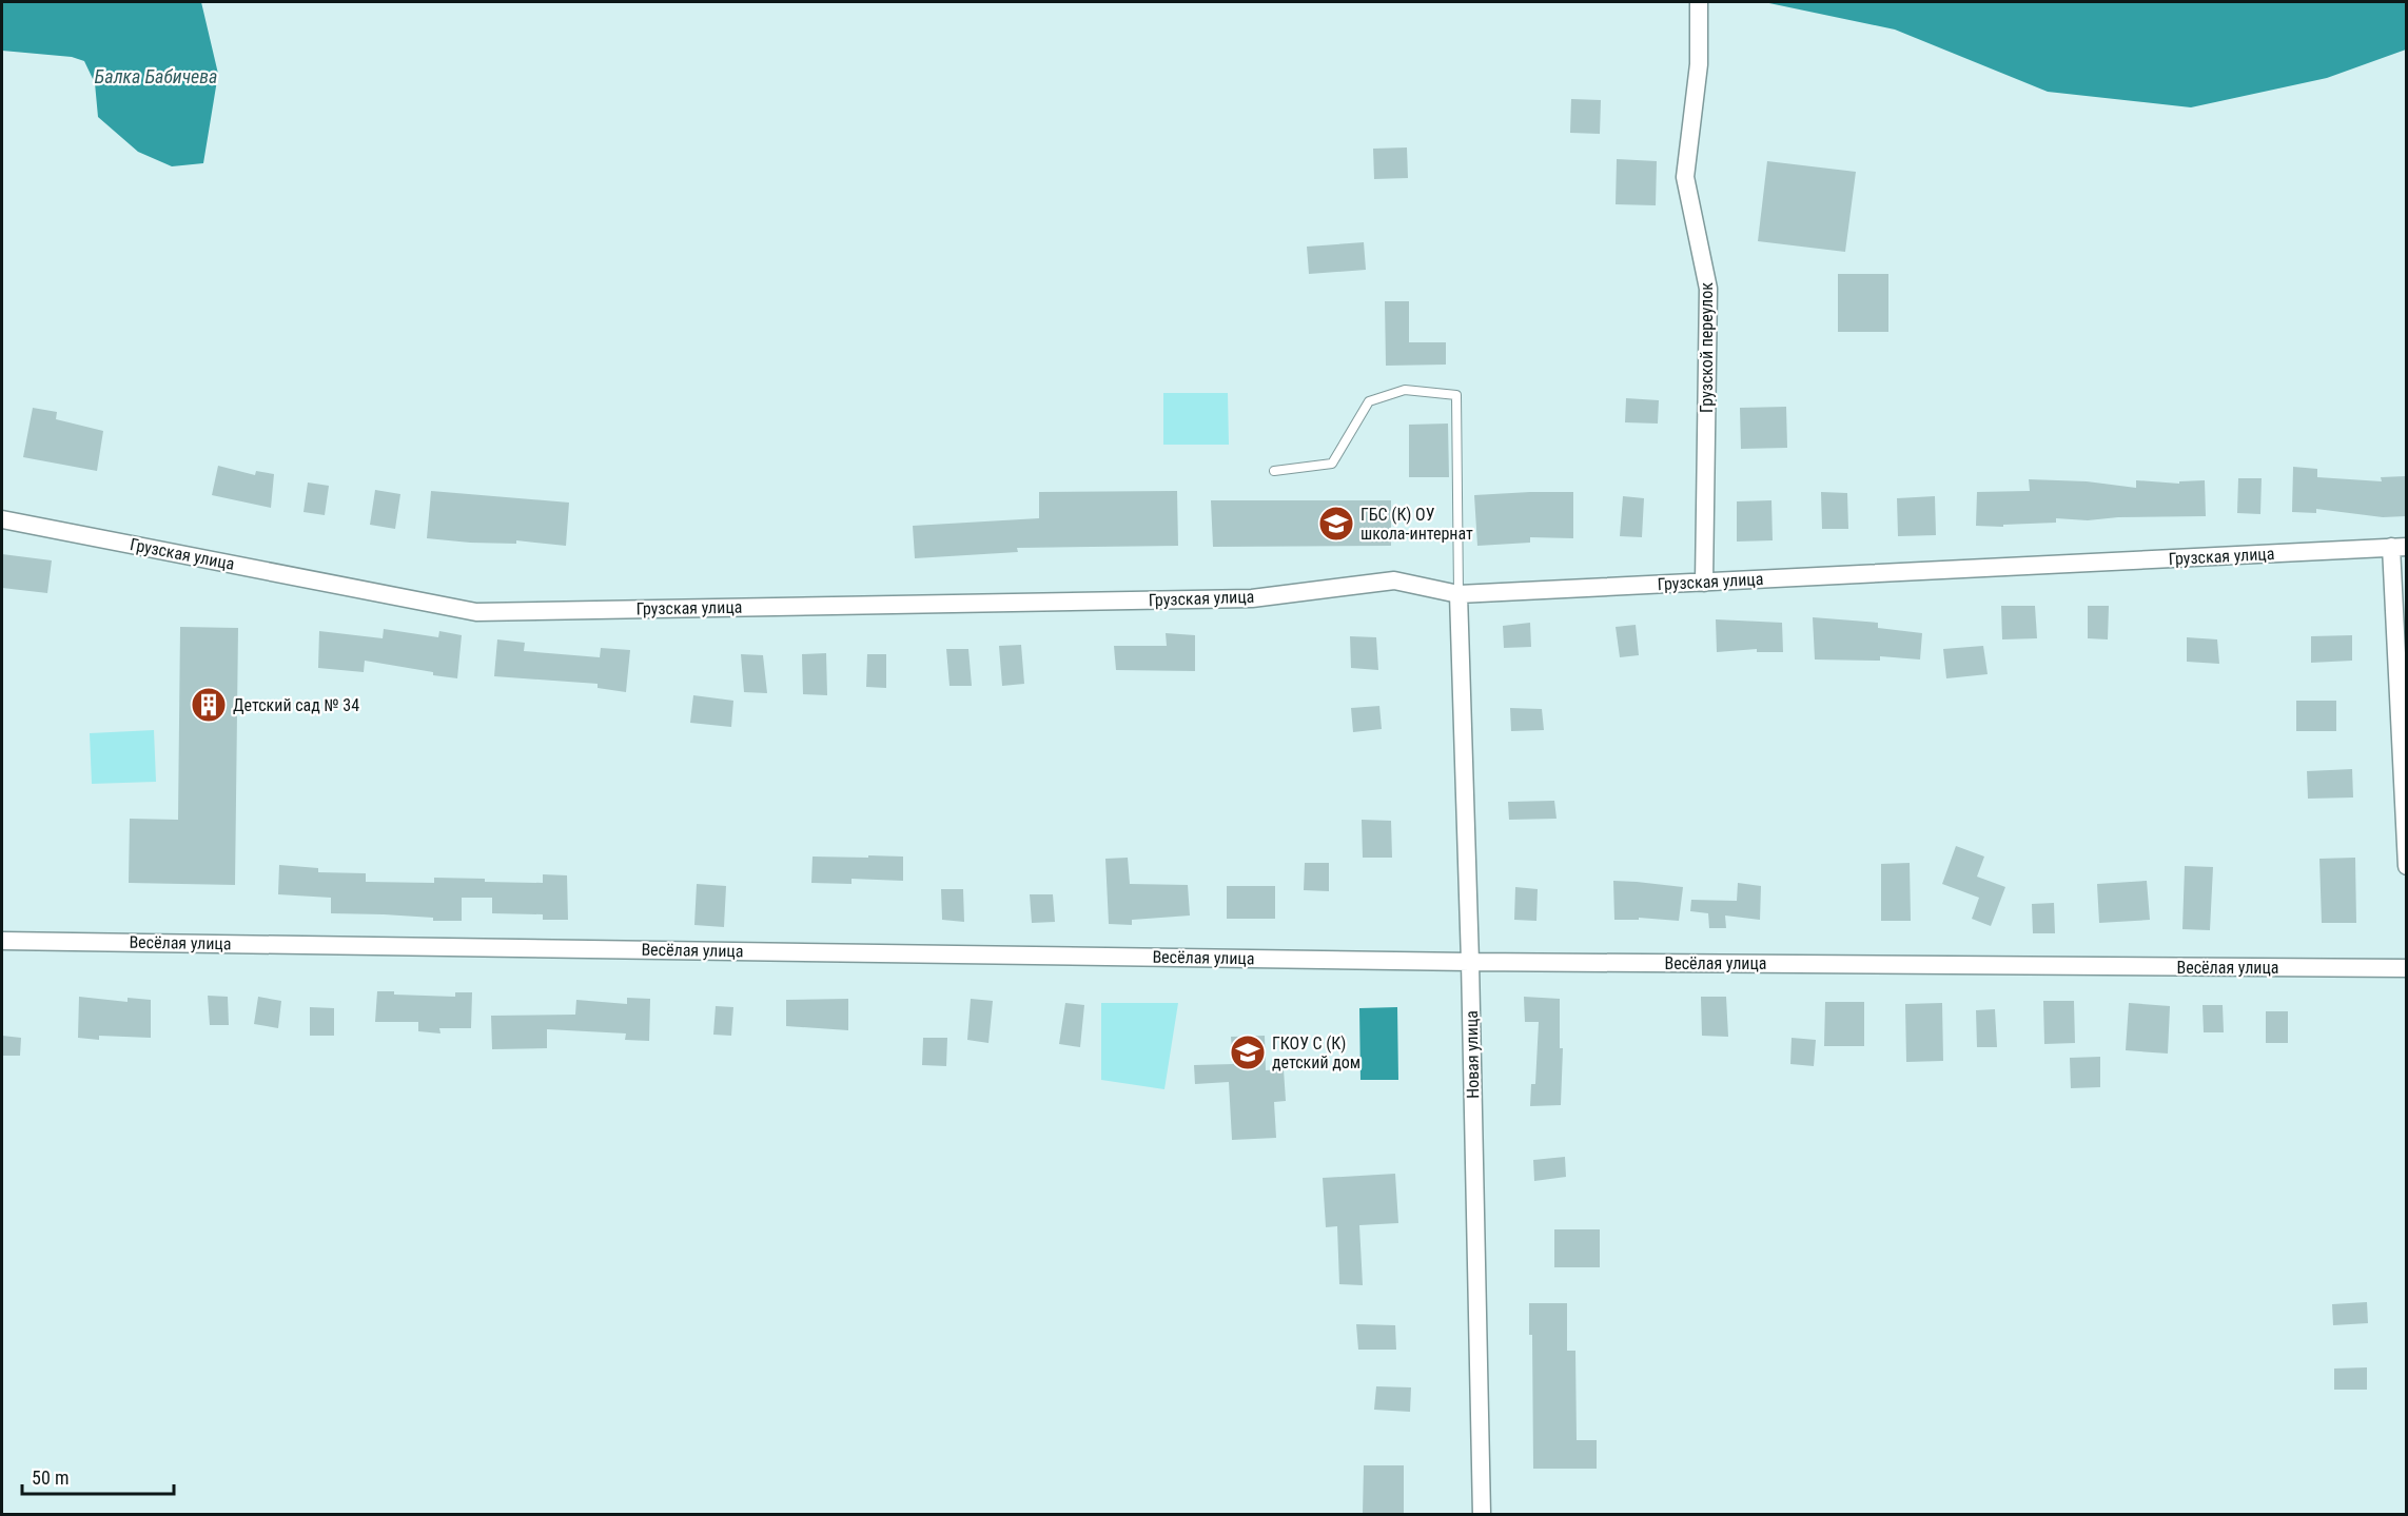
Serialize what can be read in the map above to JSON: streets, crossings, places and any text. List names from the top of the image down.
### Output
{
  "streets": {
    "street": [
      "Грузской переулок",
      "Грузская улица",
      "Весёлая улица",
      "Новая улица"
    ]
  },
  "crossings": [
    ["Грузской переулок", "Грузская улица"],
    ["Грузская улица", "Новая улица"],
    ["Весёлая улица", "Новая улица"]
  ],
  "water": ["Балка Бабичева"],
  "places": {
    "school or university": ["ГБС (К) ОУ школа-интернат", "ГКОУ С (К) детский дом"],
    "building": ["Детский сад № 34"]
  },
  "scale_bar": "50 m"
}
